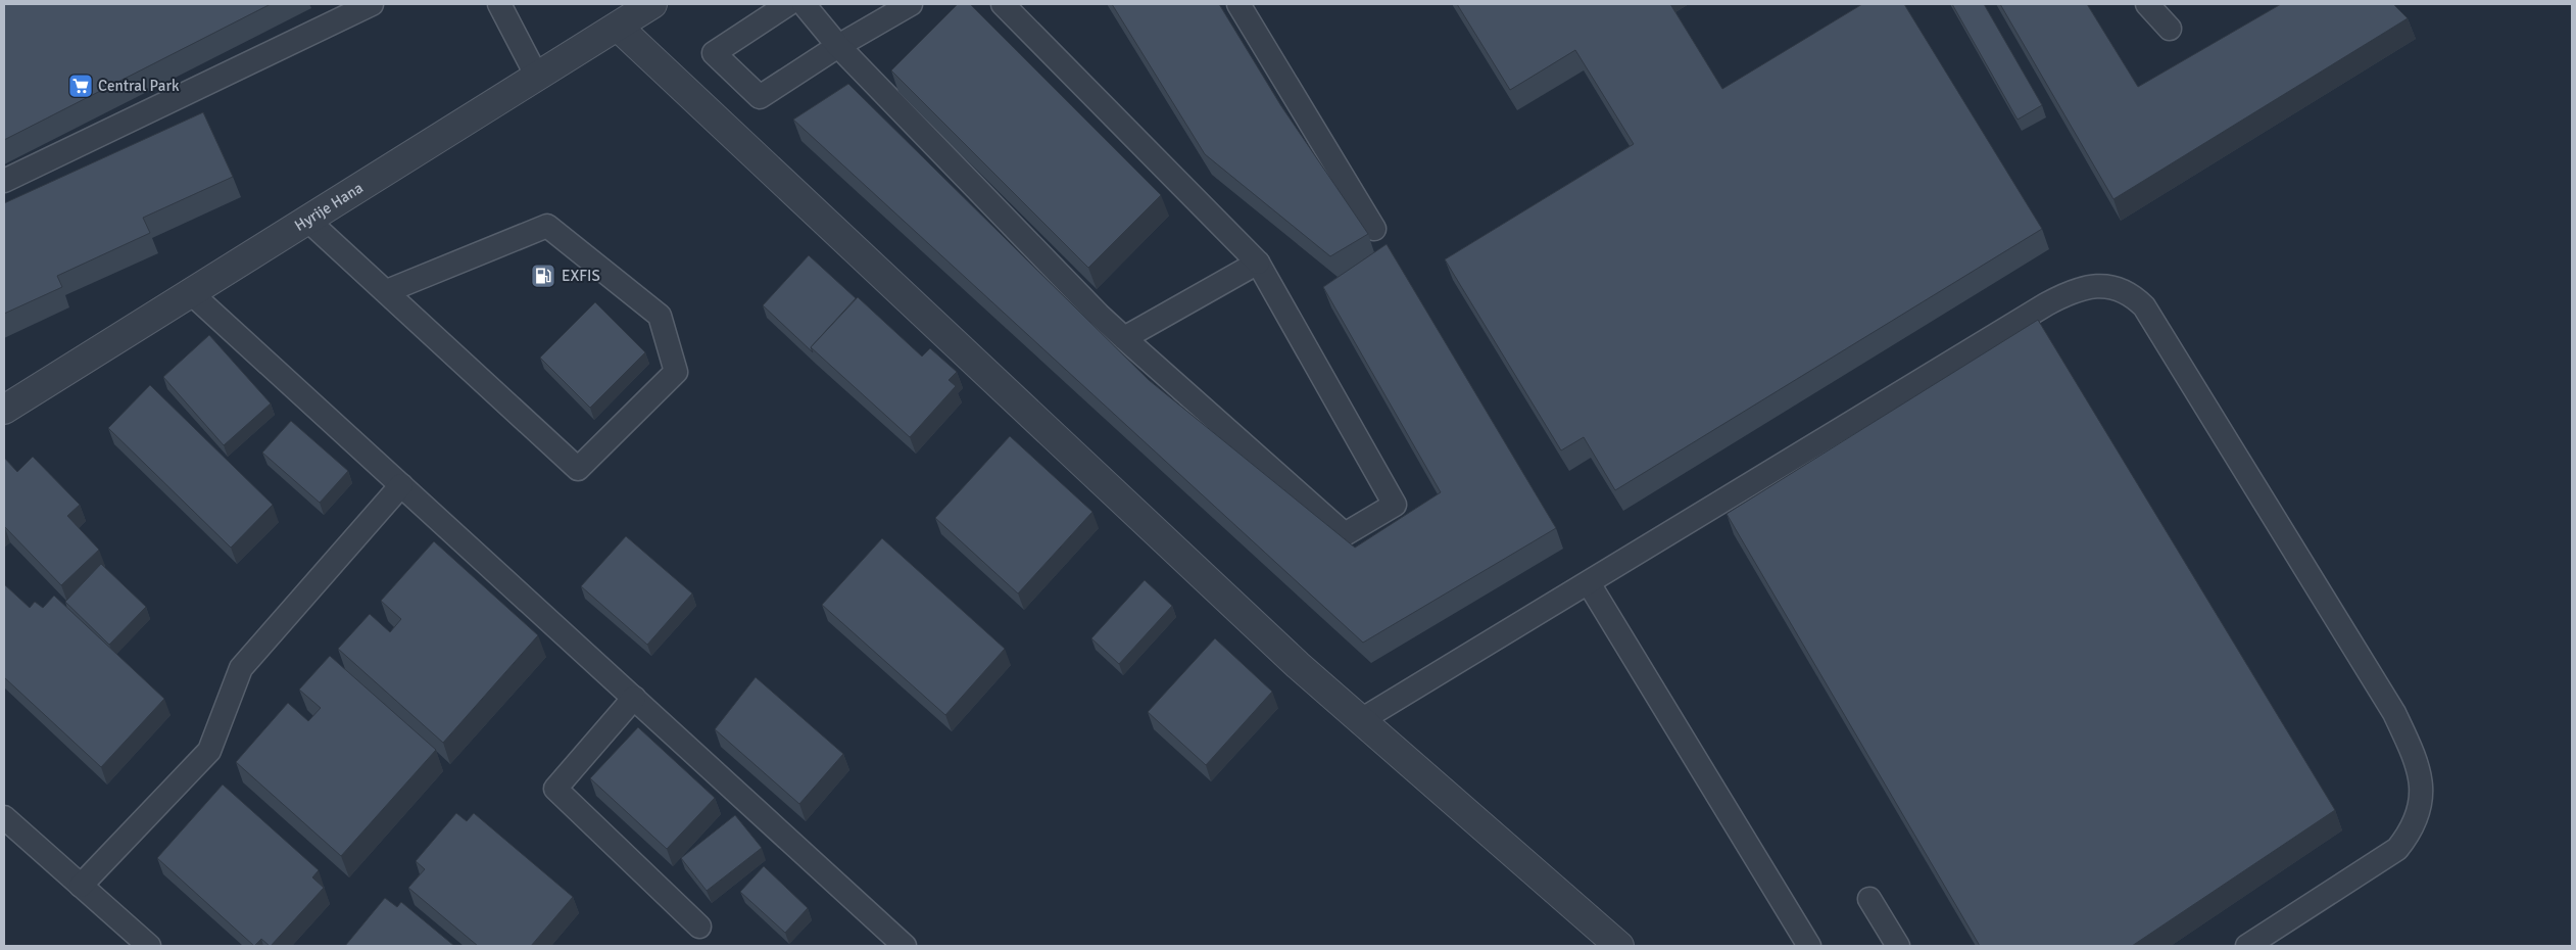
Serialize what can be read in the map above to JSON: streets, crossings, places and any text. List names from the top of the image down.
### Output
{
  "streets": {
    "street": ["Hyrije Hana"]
  },
  "places": {
    "supermarket": ["Central Park"],
    "fuel station": ["EXFIS"]
  }
}
